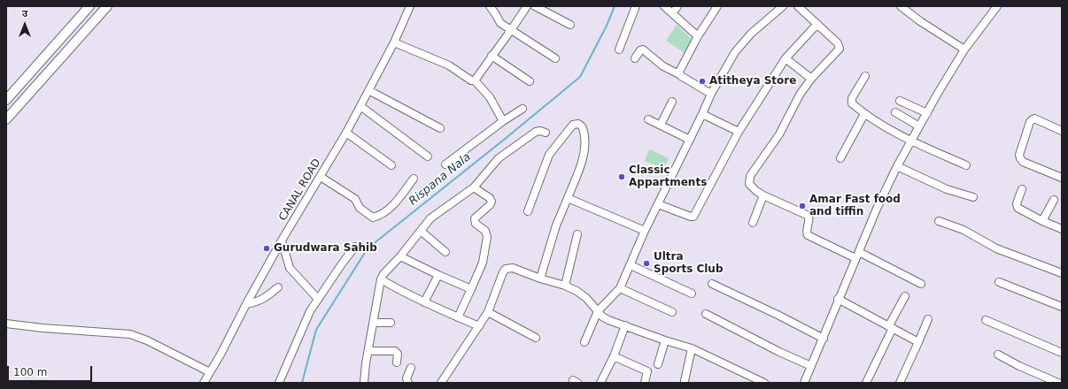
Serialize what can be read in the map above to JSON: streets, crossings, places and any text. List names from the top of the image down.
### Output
{
  "streets": {
    "street": ["CANAL ROAD"]
  },
  "water": ["Rispana Nala"],
  "places": [
    "Atitheya Store",
    "Classic Appartments",
    "Amar Fast food and tiffin",
    "Gurudwara Sahib",
    "Ultra Sports Club"
  ],
  "scale_bar": "100 m",
  "north": "top"
}
